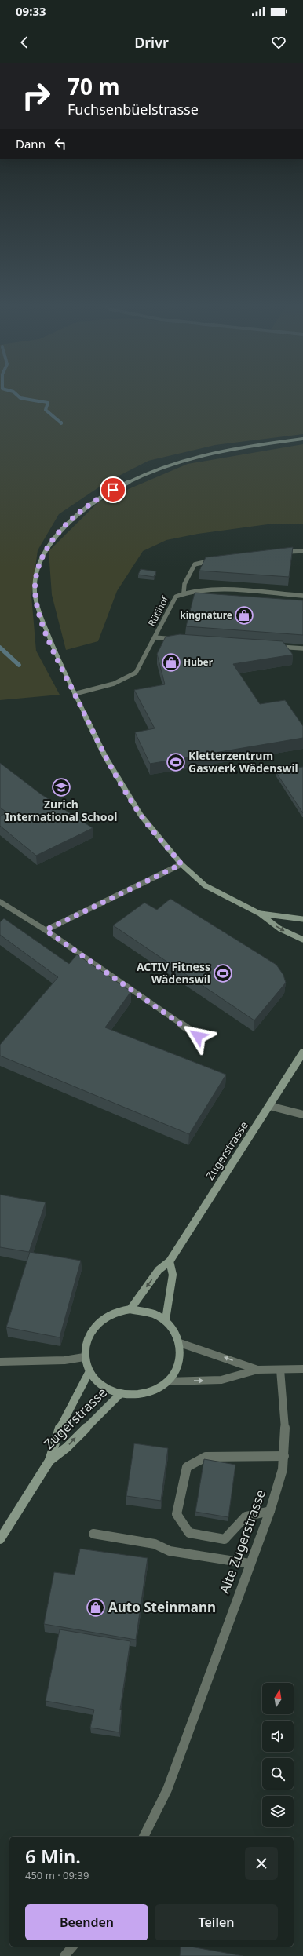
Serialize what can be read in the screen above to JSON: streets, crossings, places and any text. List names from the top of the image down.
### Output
{
  "streets": {
    "street": ["Rütihof", "Zugerstrasse", "Alte Zugerstrasse"]
  },
  "places": {
    "shop": ["kingnature", "Huber", "Auto Steinmann"],
    "sports": ["Kletterzentrum Gaswerk Wädenswil", "ACTIV Fitness Wädenswil"],
    "school or university": ["Zurich International School"]
  },
  "north": "top",
  "page": {
    "status": "09:33",
    "header": "Drivr",
    "turn": ["70 m", "Fuchsenbüelstrasse"],
    "then": "Dann",
    "heading": ["6 Min.", "450 m · 09:39"],
    "buttons": ["Beenden", "Teilen"]
  }
}
